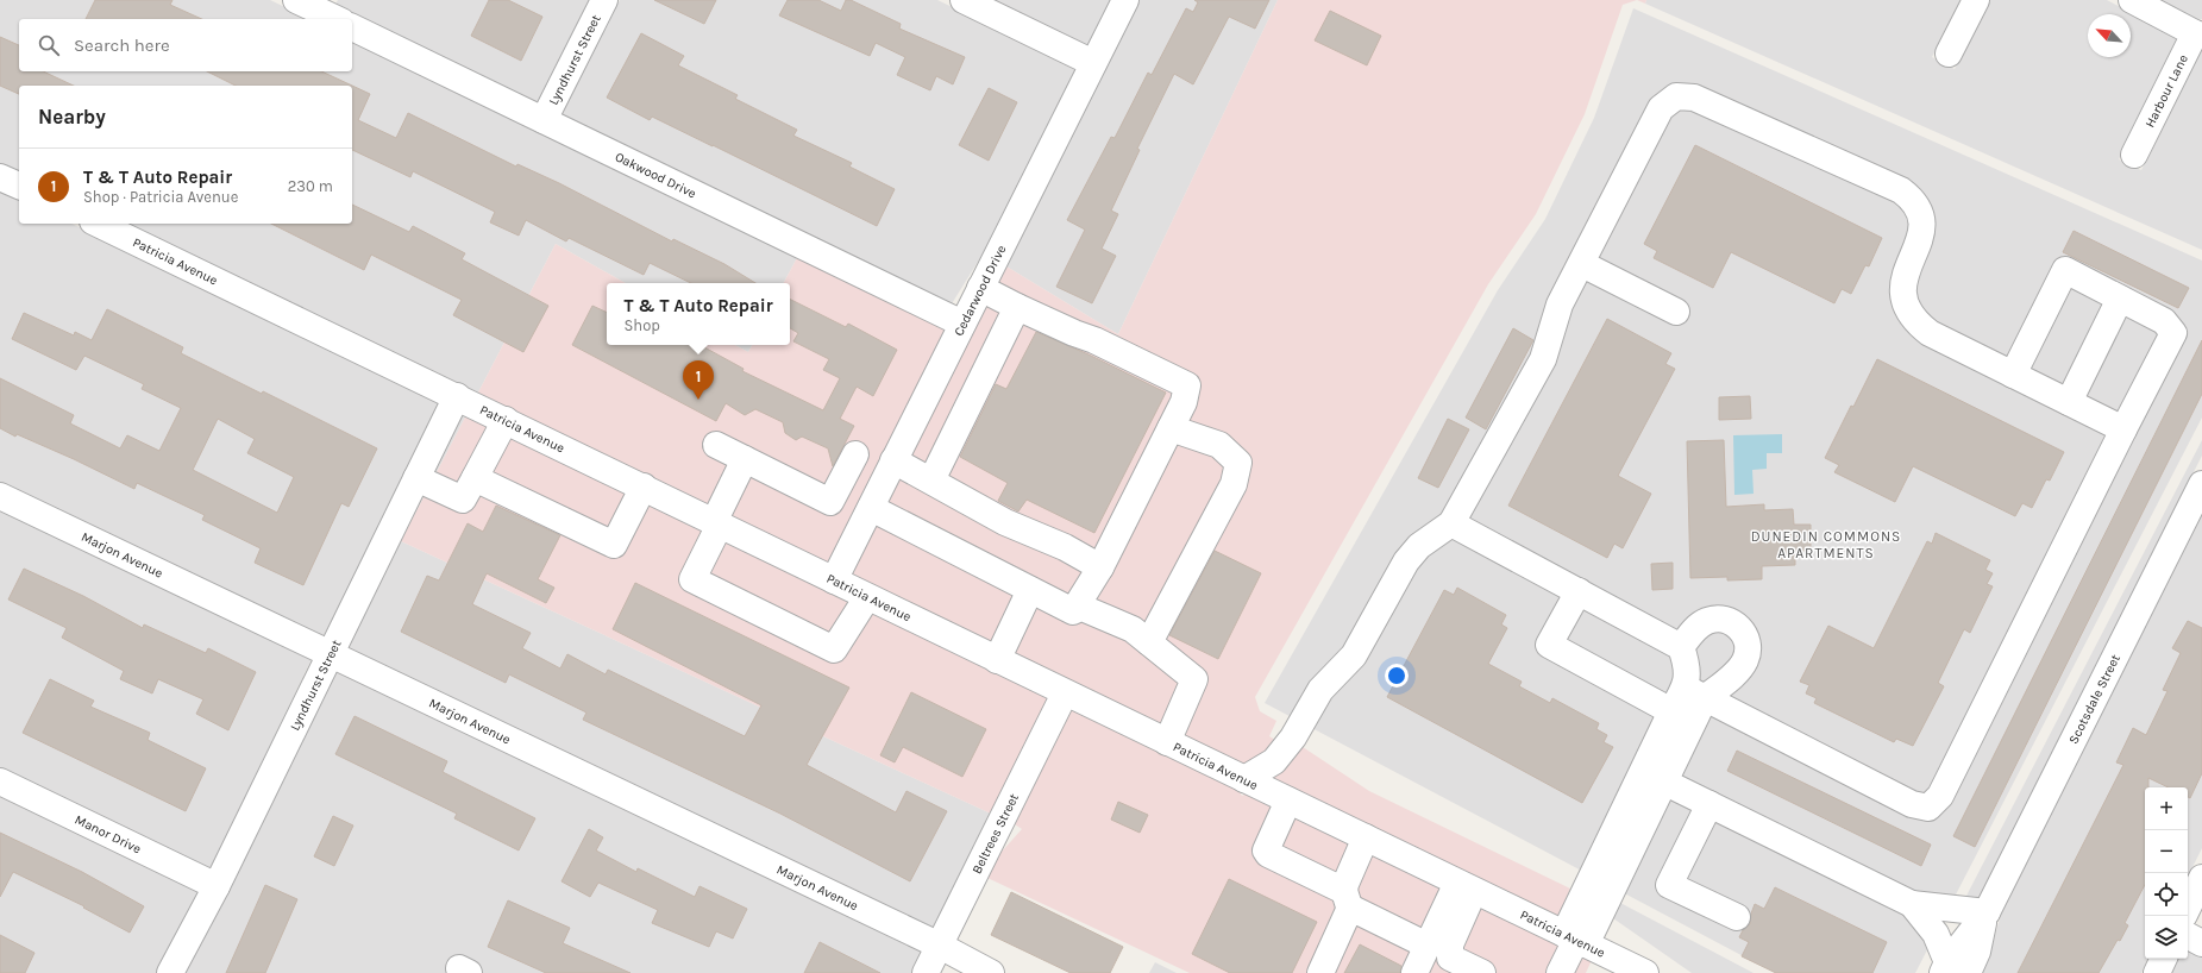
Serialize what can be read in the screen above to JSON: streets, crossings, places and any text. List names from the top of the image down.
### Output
{
  "streets": {
    "street": [
      "Lyndhurst Street",
      "Harbour Lane",
      "Oakwood Drive",
      "Patricia Avenue",
      "Cedarwood Drive",
      "Marjon Avenue",
      "Scotsdale Street",
      "Manor Drive",
      "Beltrees Street"
    ]
  },
  "crossings": [
    ["Lyndhurst Street", "Oakwood Drive"],
    ["Lyndhurst Street", "Patricia Avenue"],
    ["Lyndhurst Street", "Marjon Avenue"],
    ["Lyndhurst Street", "Manor Drive"],
    ["Oakwood Drive", "Cedarwood Drive"],
    ["Patricia Avenue", "Cedarwood Drive"],
    ["Patricia Avenue", "Beltrees Street"],
    ["Marjon Avenue", "Beltrees Street"]
  ],
  "districts": ["DUNEDIN COMMONS APARTMENTS"],
  "north": "top left",
  "page": {
    "search": "Search here",
    "heading": "Nearby",
    "list": [
      {
        "mark": "1",
        "name": "T & T Auto Repair",
        "note": "Shop · Patricia Avenue",
        "value": "230 m"
      }
    ],
    "popup": ["T & T Auto Repair", "Shop"],
    "pins": "1",
    "map_buttons": ["+", "−"]
  }
}
